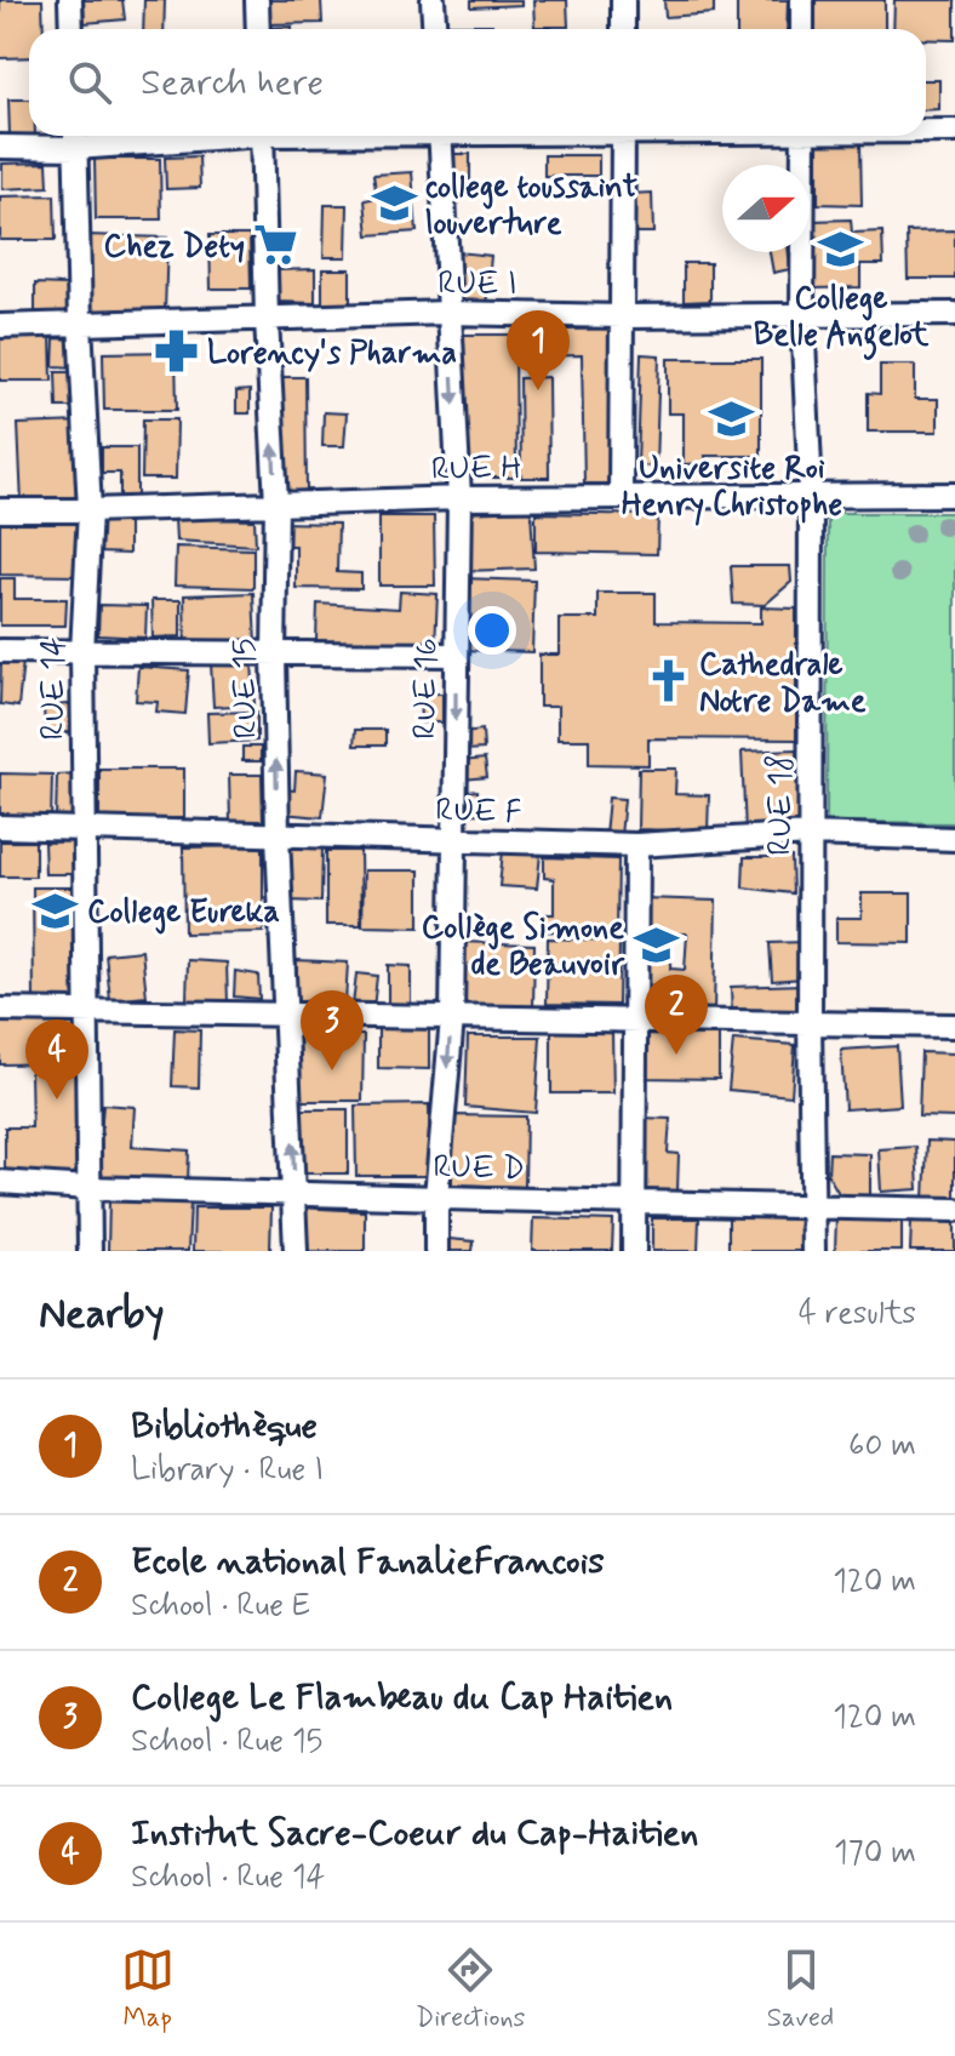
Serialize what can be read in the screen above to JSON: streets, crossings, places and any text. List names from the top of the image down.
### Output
{
  "streets": {
    "street": [
      "RUE I",
      "RUE H",
      "RUE 14",
      "RUE 15",
      "RUE 16",
      "RUE 18",
      "RUE F",
      "RUE D"
    ]
  },
  "crossings": [
    ["RUE I", "RUE 14"],
    ["RUE I", "RUE 15"],
    ["RUE I", "RUE 16"],
    ["RUE I", "RUE 18"],
    ["RUE H", "RUE 14"],
    ["RUE H", "RUE 15"],
    ["RUE H", "RUE 16"],
    ["RUE H", "RUE 18"],
    ["RUE 14", "RUE F"],
    ["RUE 14", "RUE D"],
    ["RUE 15", "RUE F"],
    ["RUE 15", "RUE D"],
    ["RUE 16", "RUE F"],
    ["RUE 16", "RUE D"],
    ["RUE 18", "RUE F"],
    ["RUE 18", "RUE D"]
  ],
  "one_way": ["RUE 15"],
  "places": {
    "school or university": [
      "college toussaint louverture",
      "College Belle Angelot",
      "Universite Roi Henry Christophe",
      "College Eureka",
      "Collège Simone de Beauvoir"
    ],
    "supermarket": ["Chez Dety"],
    "pharmacy": ["Lorency's Pharma"],
    "church": ["Cathedrale Notre Dame"]
  },
  "north": "right",
  "page": {
    "search": "Search here",
    "pins": [
      "1",
      "2",
      "3",
      "4"
    ],
    "heading": ["Nearby", "4 results"],
    "list": [
      {
        "mark": "1",
        "name": "Bibliothèque",
        "note": "Library · Rue I",
        "value": "60 m"
      },
      {
        "mark": "2",
        "name": "Ecole national FanalieFrancois",
        "note": "School · Rue E",
        "value": "120 m"
      },
      {
        "mark": "3",
        "name": "College Le Flambeau du Cap Haitien",
        "note": "School · Rue 15",
        "value": "120 m"
      },
      {
        "mark": "4",
        "name": "Institut Sacre-Coeur du Cap-Haitien",
        "note": "School · Rue 14",
        "value": "170 m"
      }
    ],
    "nav": ["Map", "Directions", "Saved"]
  }
}
